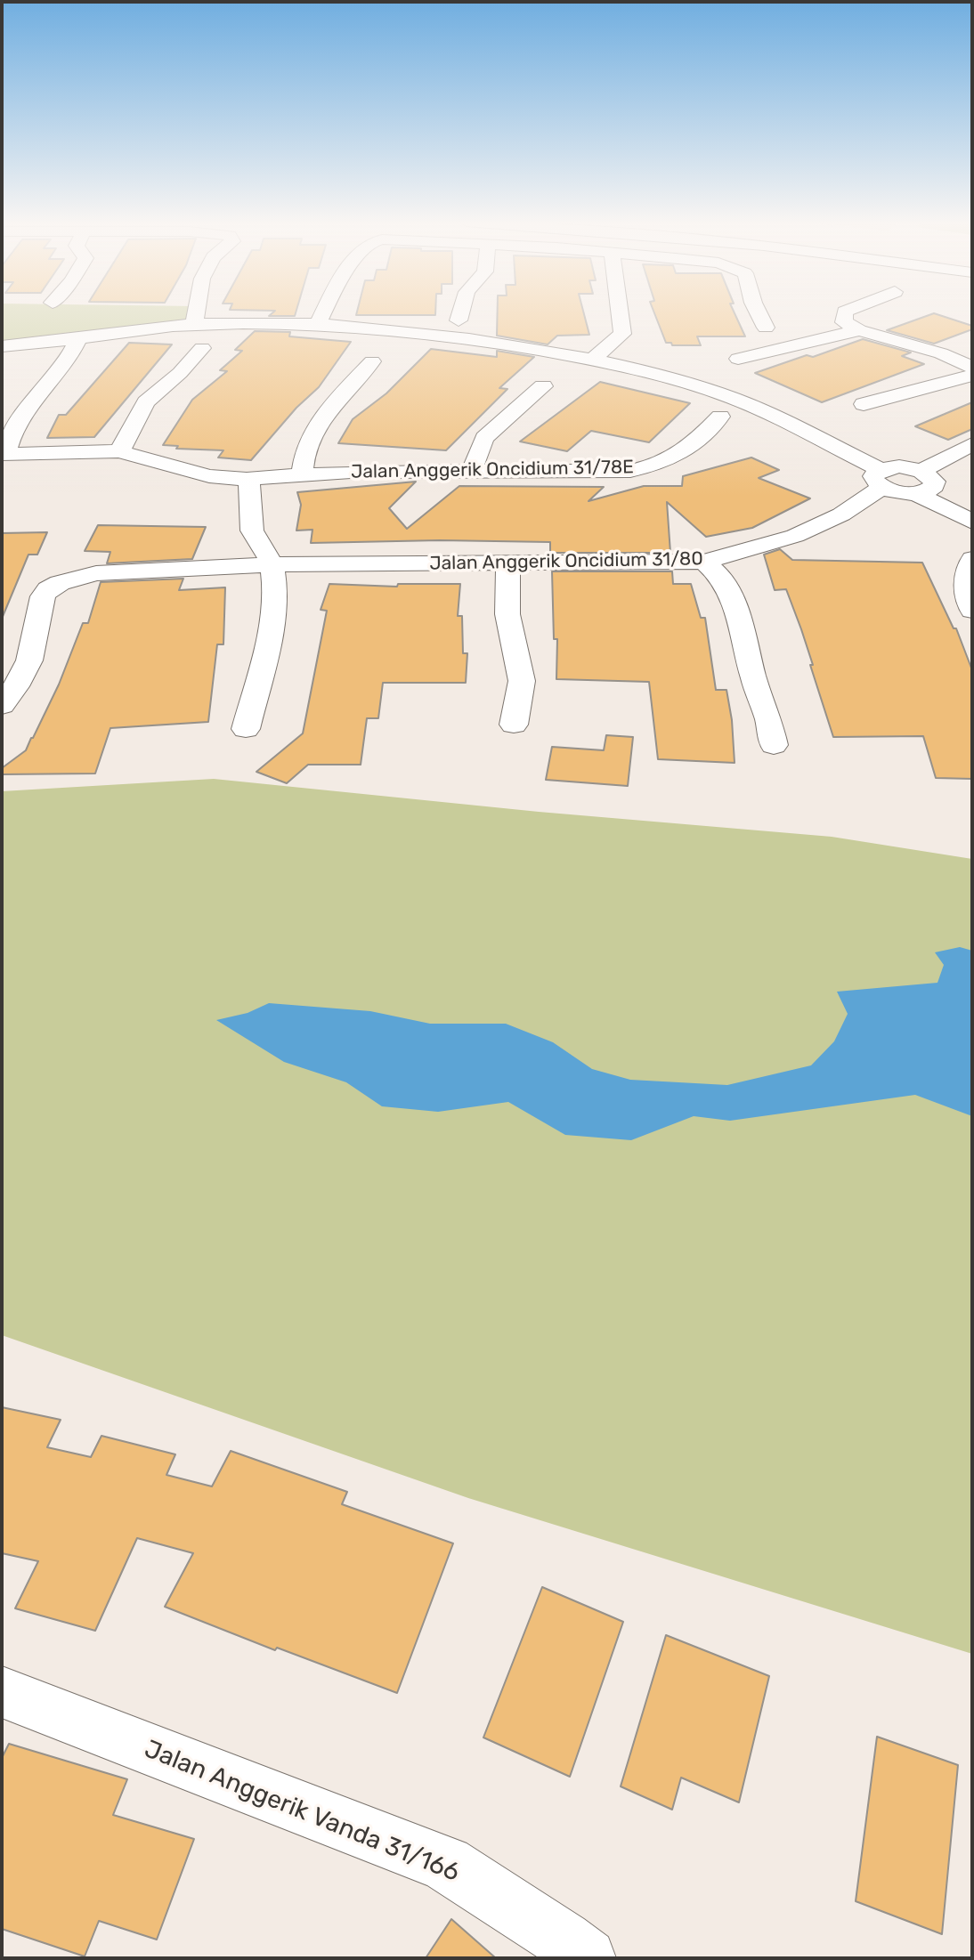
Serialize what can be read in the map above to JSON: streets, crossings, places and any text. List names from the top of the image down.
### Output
{
  "streets": {
    "street": ["Jalan Anggerik Oncidium 31/78E", "Jalan Anggerik Oncidium 31/80", "Jalan Anggerik Vanda 31/166"]
  }
}
